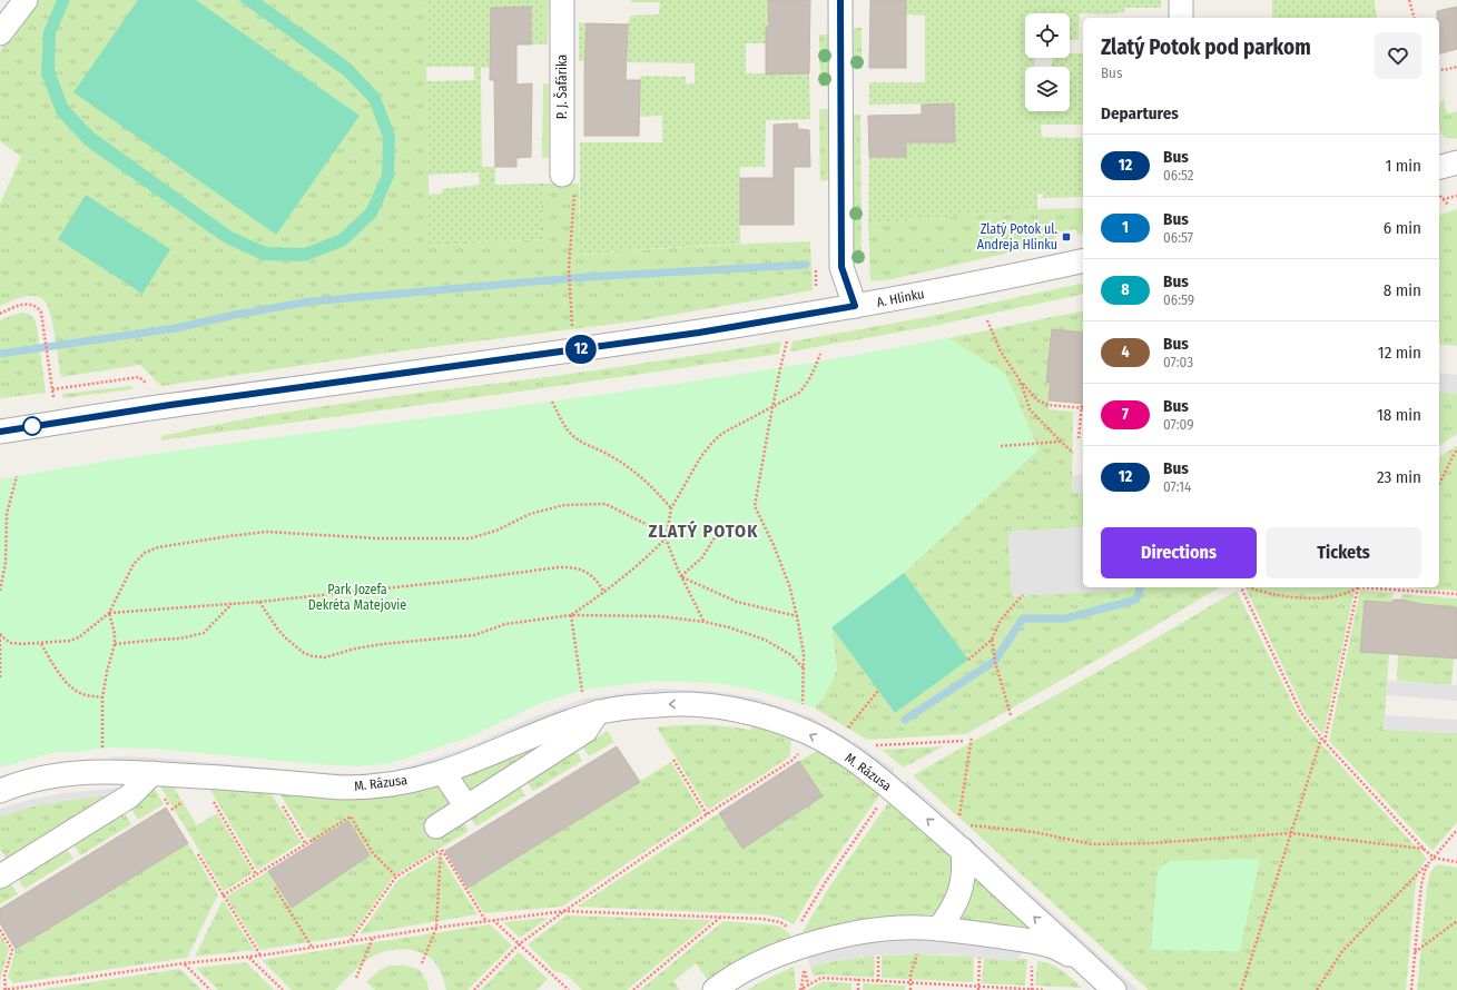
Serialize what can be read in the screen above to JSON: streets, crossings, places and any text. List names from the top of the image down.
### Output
{
  "streets": {
    "street": ["P. J. Šafárika", "A. Hlinku", "M. Rázusa"]
  },
  "districts": ["ZLATÝ POTOK"],
  "parks": ["Park Jozefa Dekréta Matejovie"],
  "places": {
    "transit": ["Zlatý Potok ul. Andreja Hlinku"]
  },
  "lines": ["bus line 12"],
  "page": {
    "on_map": "12",
    "heading": [
      ["Zlatý Potok pod parkom", "Bus"],
      "Departures"
    ],
    "list": [
      {
        "mark": "12",
        "name": "Bus",
        "note": "06:52",
        "value": "1 min"
      },
      {
        "mark": "1",
        "name": "Bus",
        "note": "06:57",
        "value": "6 min"
      },
      {
        "mark": "8",
        "name": "Bus",
        "note": "06:59",
        "value": "8 min"
      },
      {
        "mark": "4",
        "name": "Bus",
        "note": "07:03",
        "value": "12 min"
      },
      {
        "mark": "7",
        "name": "Bus",
        "note": "07:09",
        "value": "18 min"
      },
      {
        "mark": "12",
        "name": "Bus",
        "note": "07:14",
        "value": "23 min"
      }
    ],
    "buttons": ["Directions", "Tickets"]
  }
}
